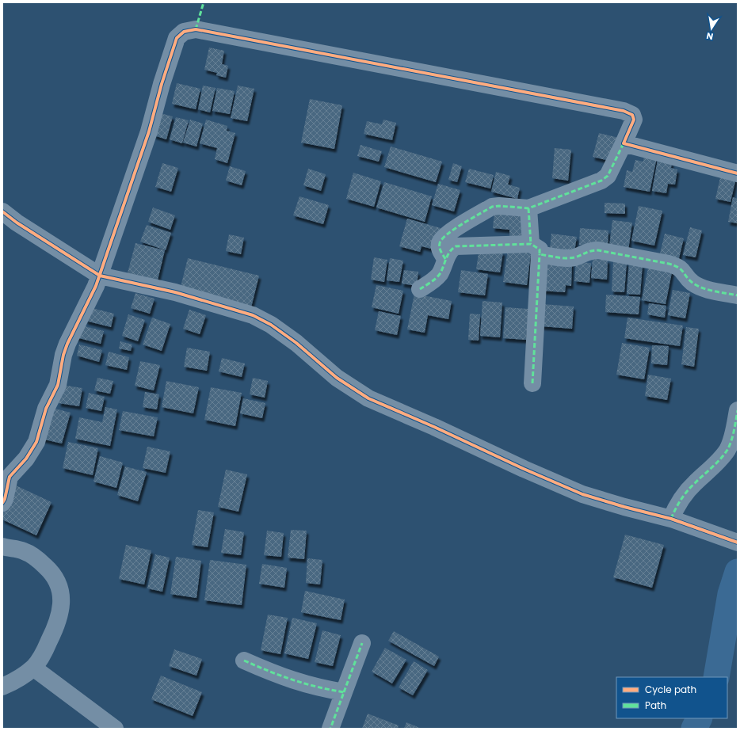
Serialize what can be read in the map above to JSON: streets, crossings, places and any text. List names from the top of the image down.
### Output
{
  "legend": ["Cycle path", "Path"],
  "north": "bottom"
}
